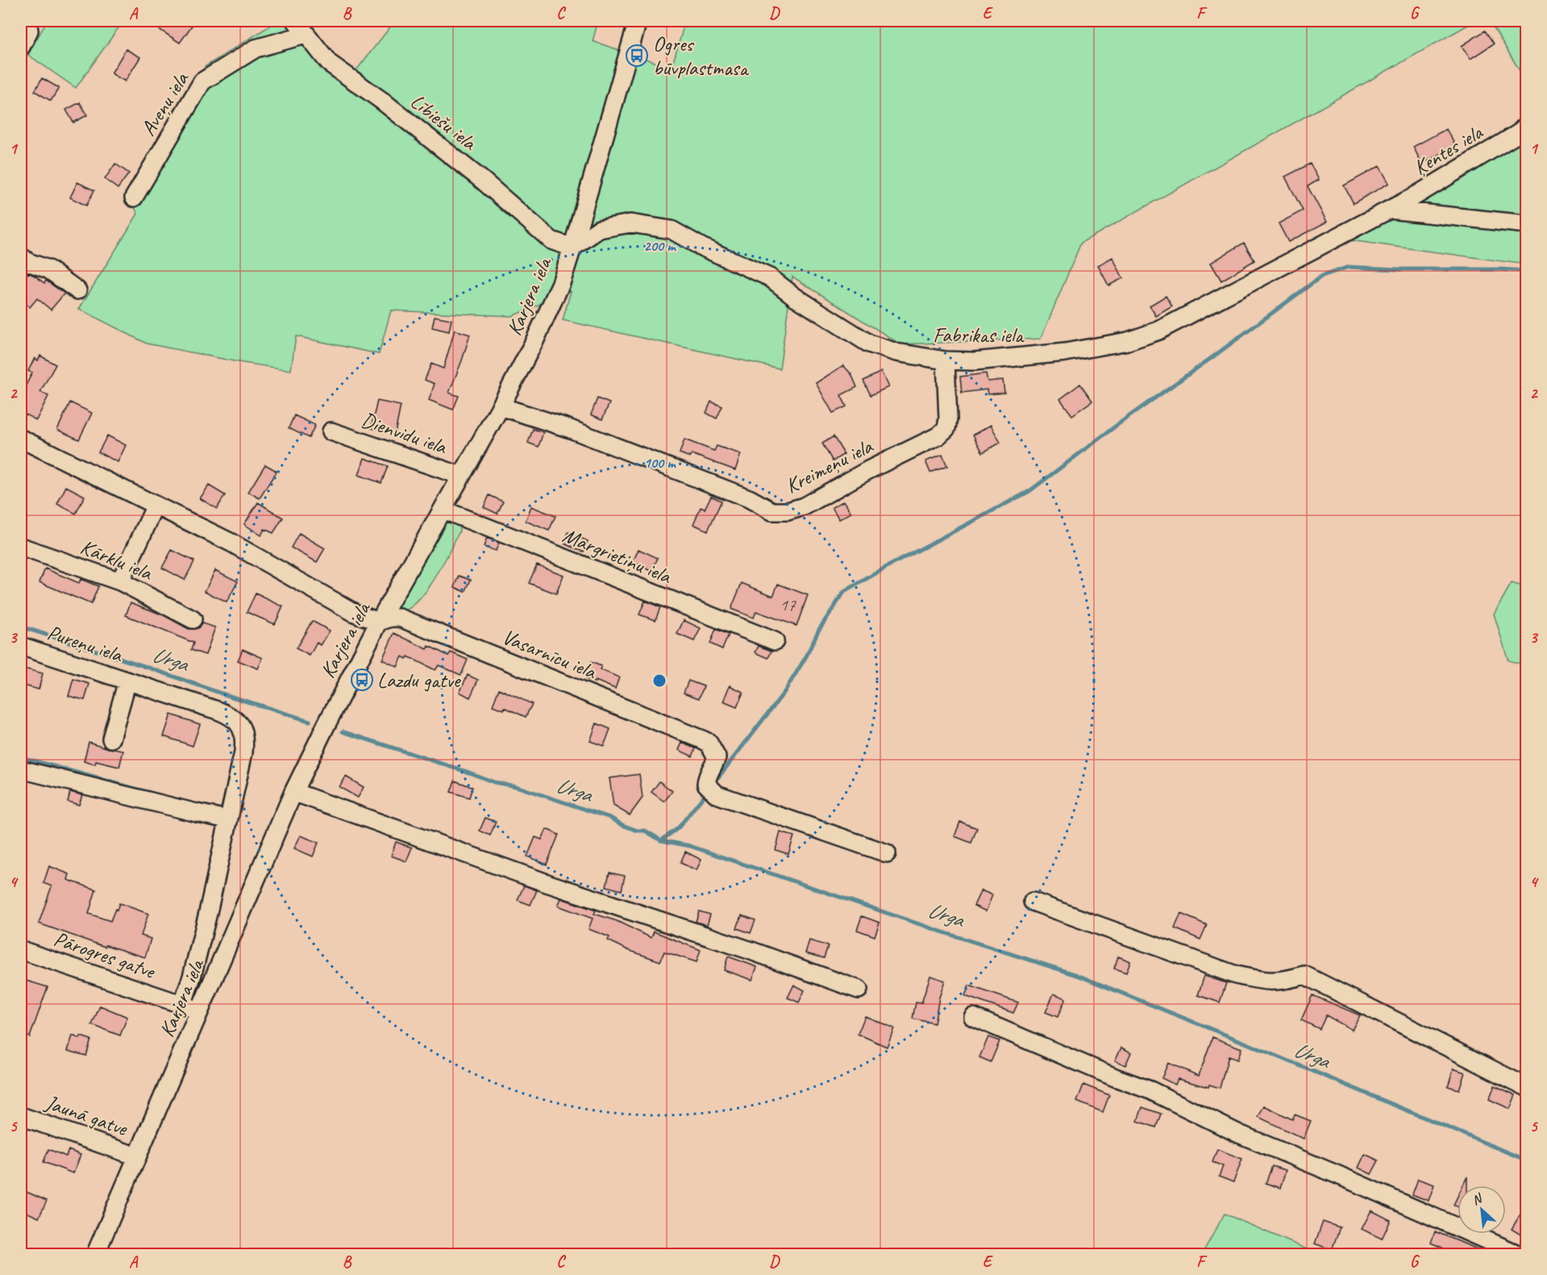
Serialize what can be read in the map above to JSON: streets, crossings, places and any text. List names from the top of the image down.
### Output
{
  "streets": {
    "street": [
      "Aveņu iela",
      "Lībiešu iela",
      "Ķentes iela",
      "Karjera iela",
      "Fabrikas iela",
      "Dienvidu iela",
      "Kreimeņu iela",
      "Margrietiņu iela",
      "Kārklu iela",
      "Pureņu iela",
      "Vasarnīcu iela",
      "Pārogres gatve",
      "Jaunā gatve"
    ]
  },
  "crossings": [
    ["Aveņu iela", "Lībiešu iela"],
    ["Lībiešu iela", "Karjera iela"],
    ["Lībiešu iela", "Fabrikas iela"],
    ["Ķentes iela", "Fabrikas iela"],
    ["Karjera iela", "Fabrikas iela"],
    ["Karjera iela", "Dienvidu iela"],
    ["Karjera iela", "Kreimeņu iela"],
    ["Karjera iela", "Margrietiņu iela"],
    ["Karjera iela", "Vasarnīcu iela"],
    ["Karjera iela", "Pārogres gatve"],
    ["Karjera iela", "Jaunā gatve"],
    ["Fabrikas iela", "Kreimeņu iela"],
    ["Pureņu iela", "Pārogres gatve"]
  ],
  "water": ["Urga"],
  "places": {
    "bus stop": ["Ogres būvplastmasa", "Lazdu gatve"]
  },
  "house_numbers": ["17"],
  "north": "top left",
  "grid": {
    "columns": [
      "A",
      "B",
      "C",
      "D",
      "E",
      "F",
      "G"
    ],
    "rows": [
      "1",
      "2",
      "3",
      "4",
      "5"
    ]
  },
  "rings": ["200 m", "100 m"]
}
